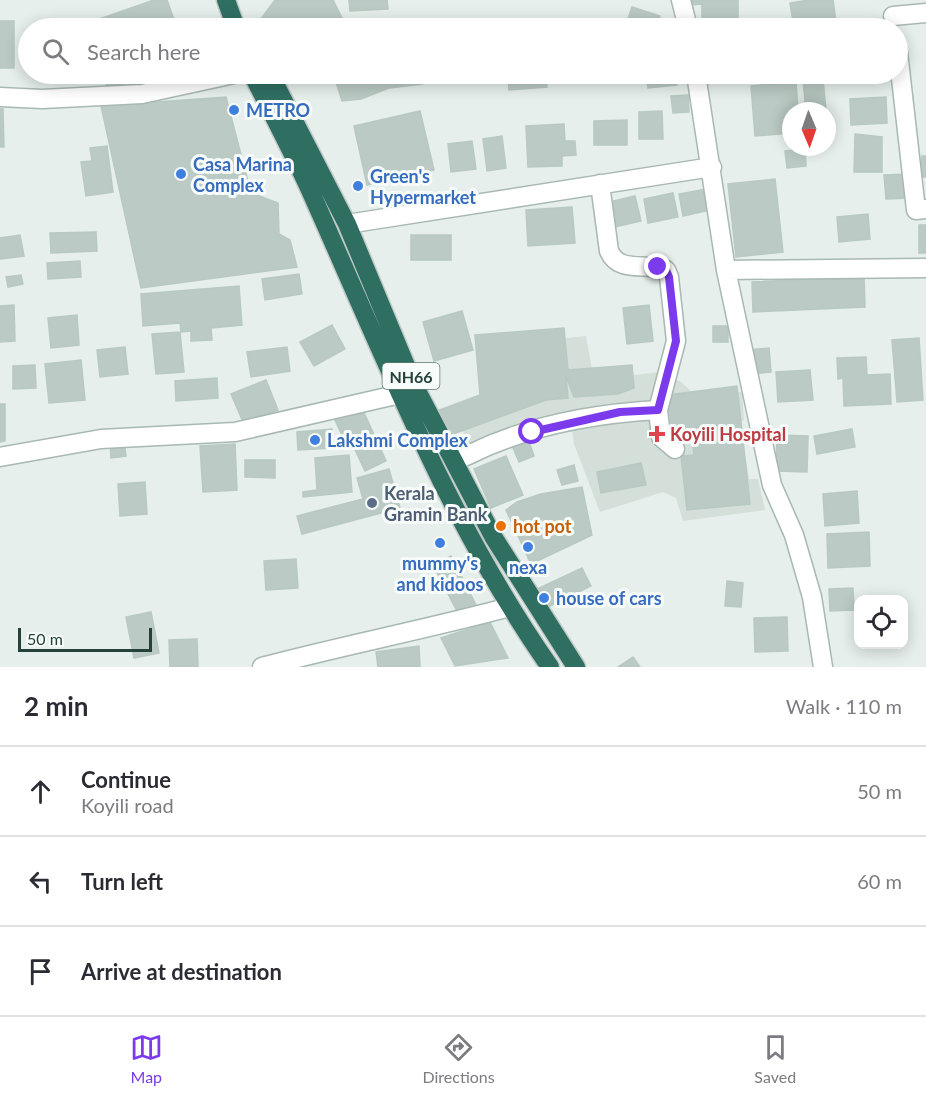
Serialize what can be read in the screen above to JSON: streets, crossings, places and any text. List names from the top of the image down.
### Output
{
  "streets": {
    "highway": ["NH66"]
  },
  "places": {
    "other": [
      "METRO",
      "Casa Marina Complex",
      "Green's Hypermarket",
      "Lakshmi Complex",
      "Kerala Gramin Bank",
      "hot pot",
      "mummy's and kidoos",
      "nexa",
      "house of cars"
    ],
    "health": ["Koyili Hospital"]
  },
  "scale_bar": "50 m",
  "north": "bottom",
  "page": {
    "search": "Search here",
    "scale": "50 m",
    "heading": ["2 min", "Walk · 110 m"],
    "list": [
      ["Continue", "Koyili road", "50 m"],
      ["Turn left", "60 m"],
      "Arrive at destination"
    ],
    "nav": ["Map", "Directions", "Saved"]
  }
}
